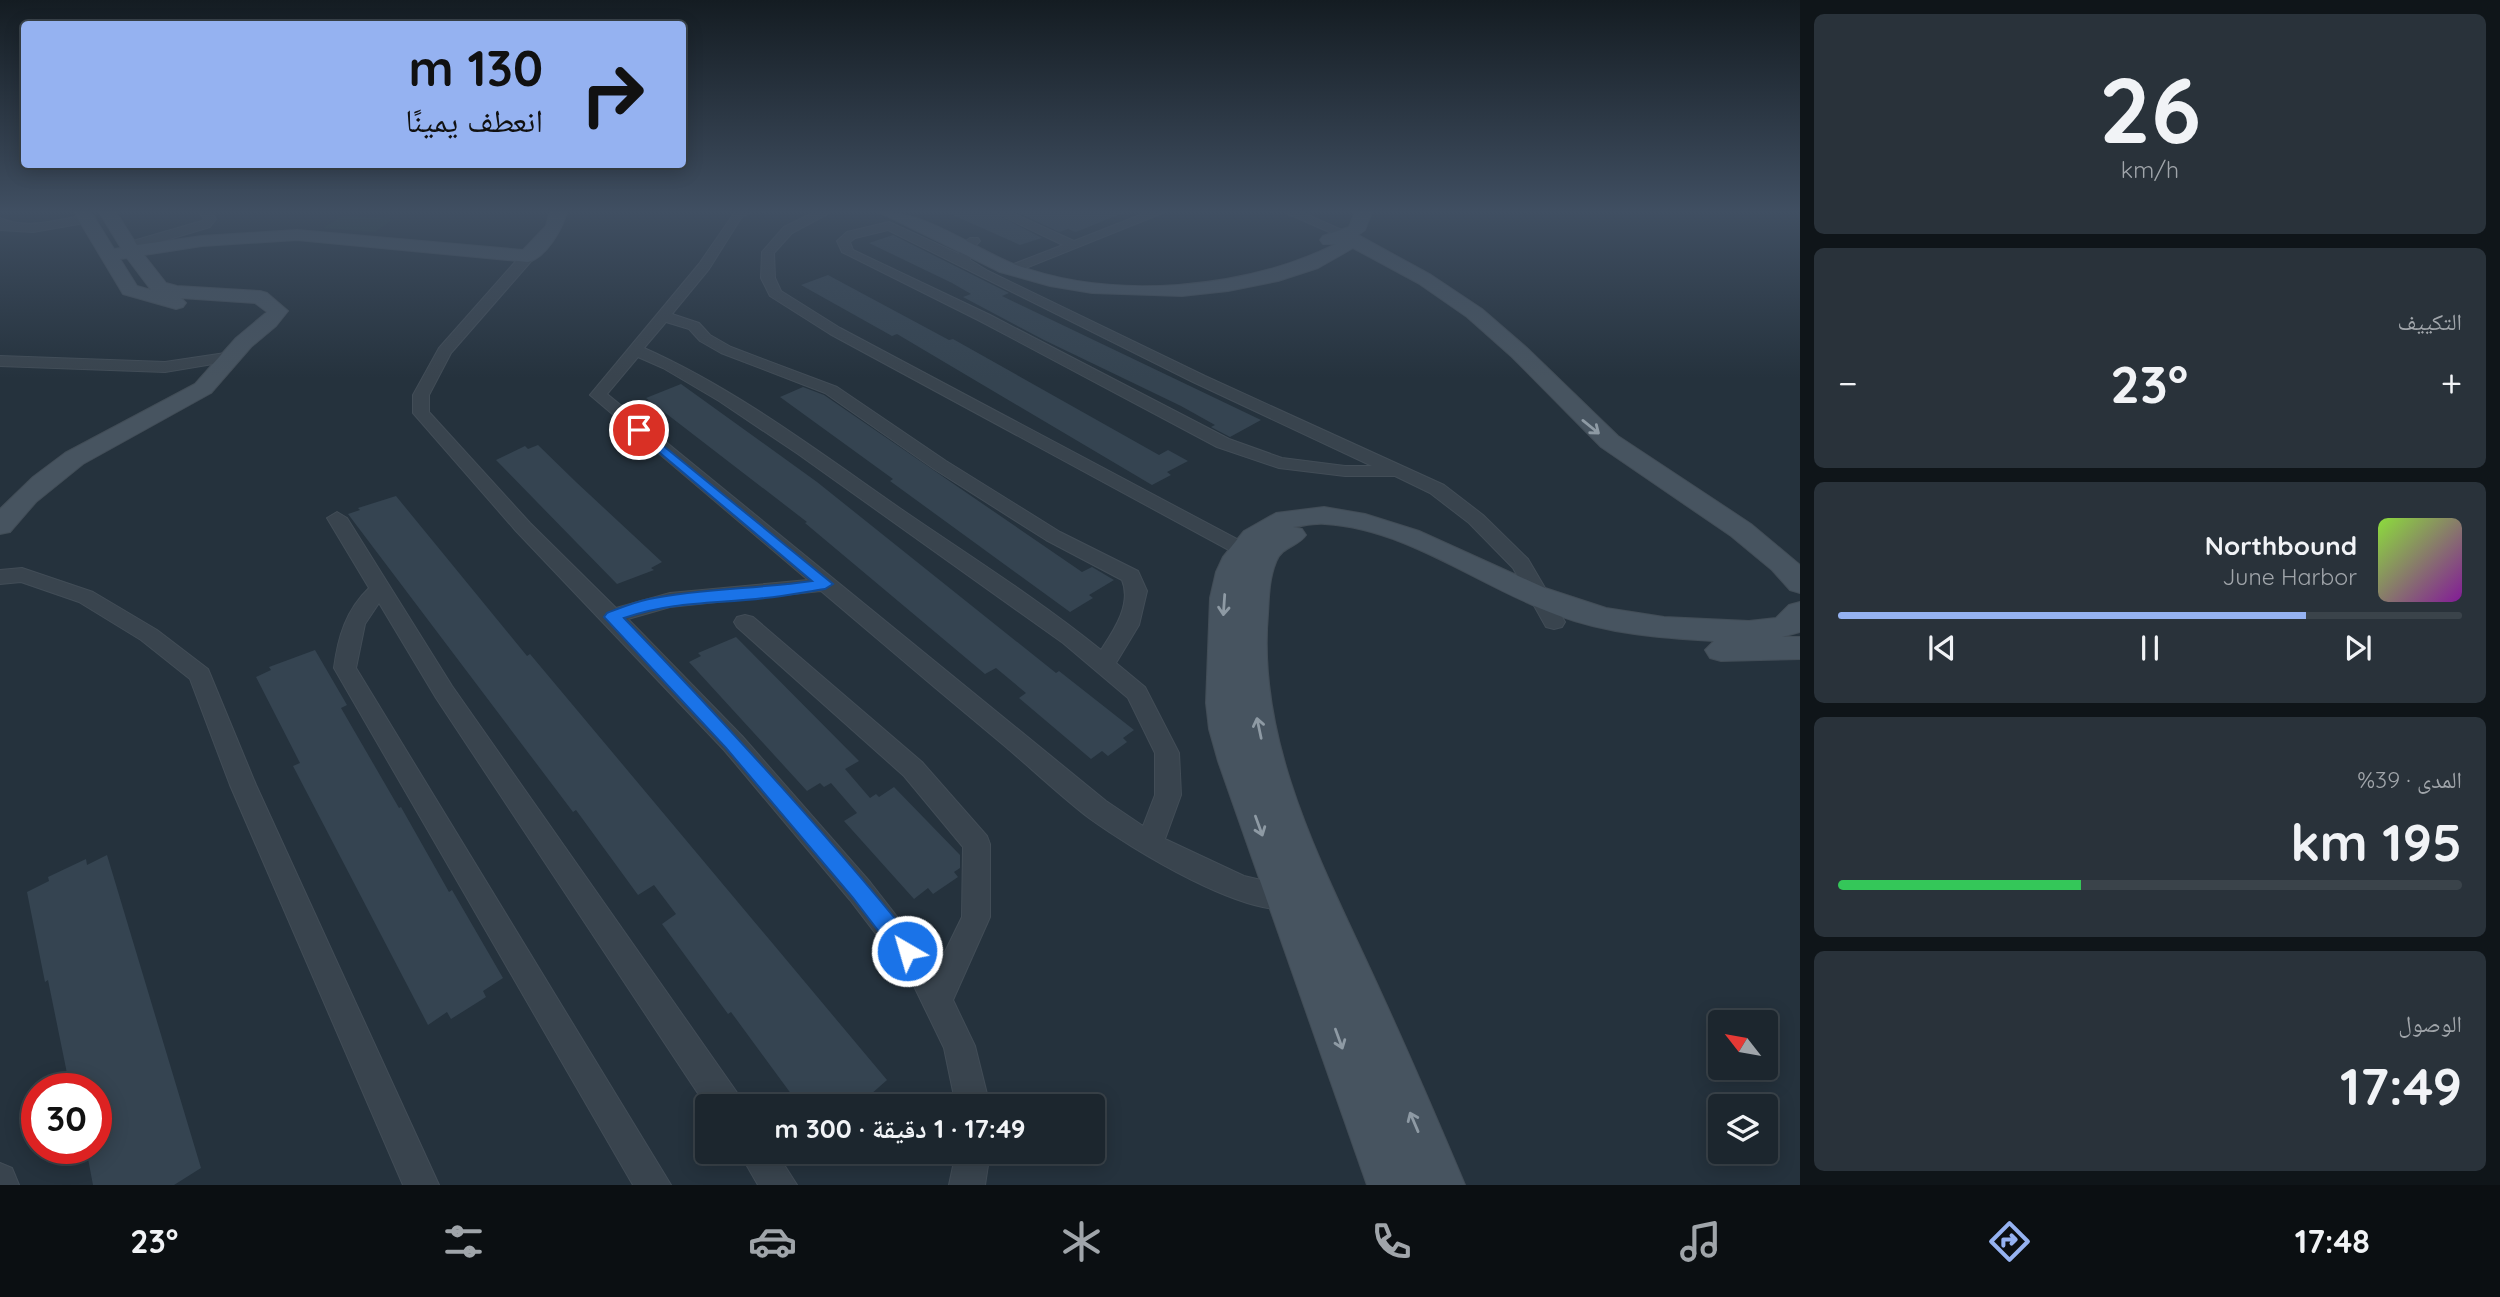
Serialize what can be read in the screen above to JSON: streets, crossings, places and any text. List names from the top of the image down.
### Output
{
  "north": "top left",
  "page": {
    "tile": [
      ["26", "km/h"],
      "التكييف",
      ["المدى · 39%", "195 km"],
      ["الوصول", "17:49"]
    ],
    "turn": ["130 m", "انعطف يمينًا"],
    "heat": ["−", "23°", "+"],
    "song": ["Northbound", "June Harbor"],
    "limit": "30",
    "trip": "17:49 · 1 دقيقة · 300 m",
    "tabs": ["17:48", "23°"]
  }
}
